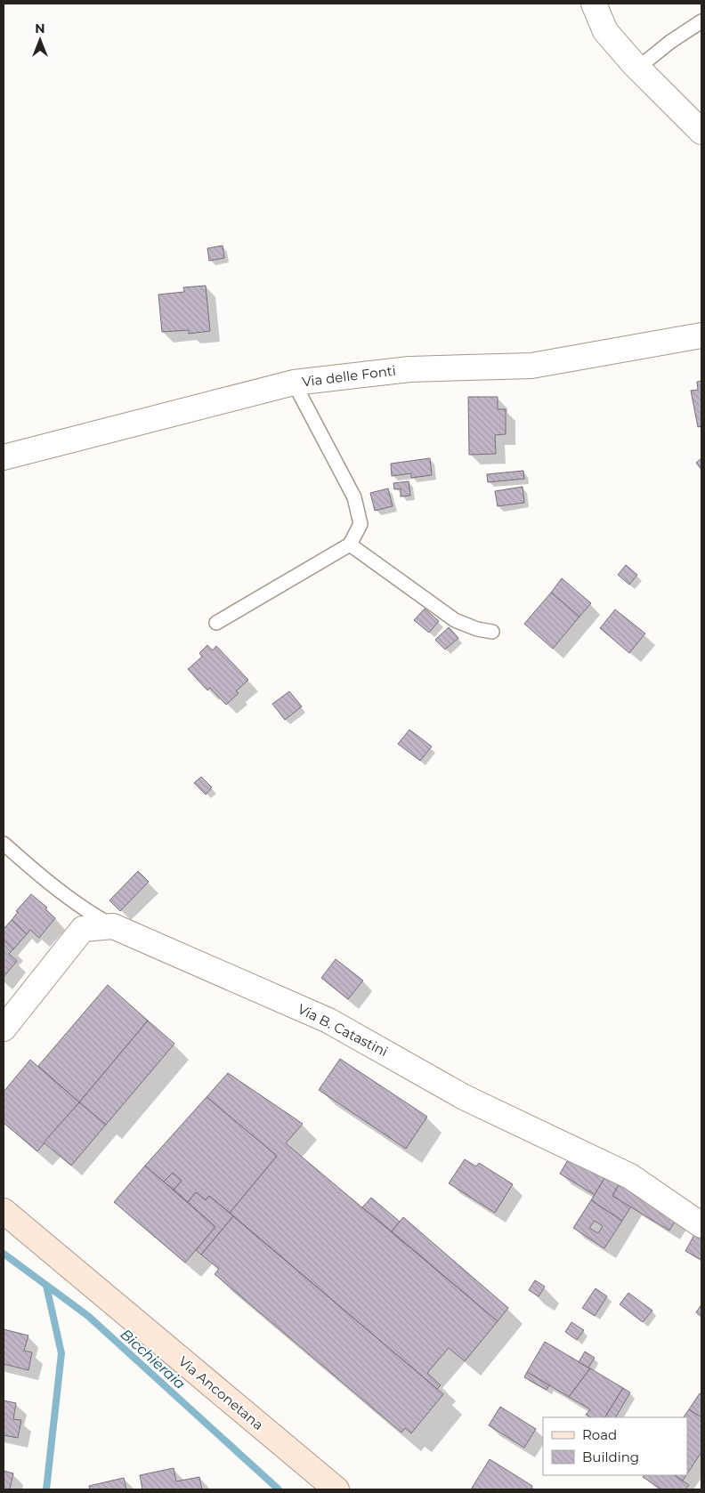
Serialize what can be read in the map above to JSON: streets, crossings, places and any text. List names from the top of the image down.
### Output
{
  "streets": {
    "main road": ["Via Anconetana"],
    "street": ["Via delle Fonti", "Via B. Catastini"]
  },
  "water": ["Bicchieraia"],
  "legend": ["Road", "Building"],
  "north": "top"
}
